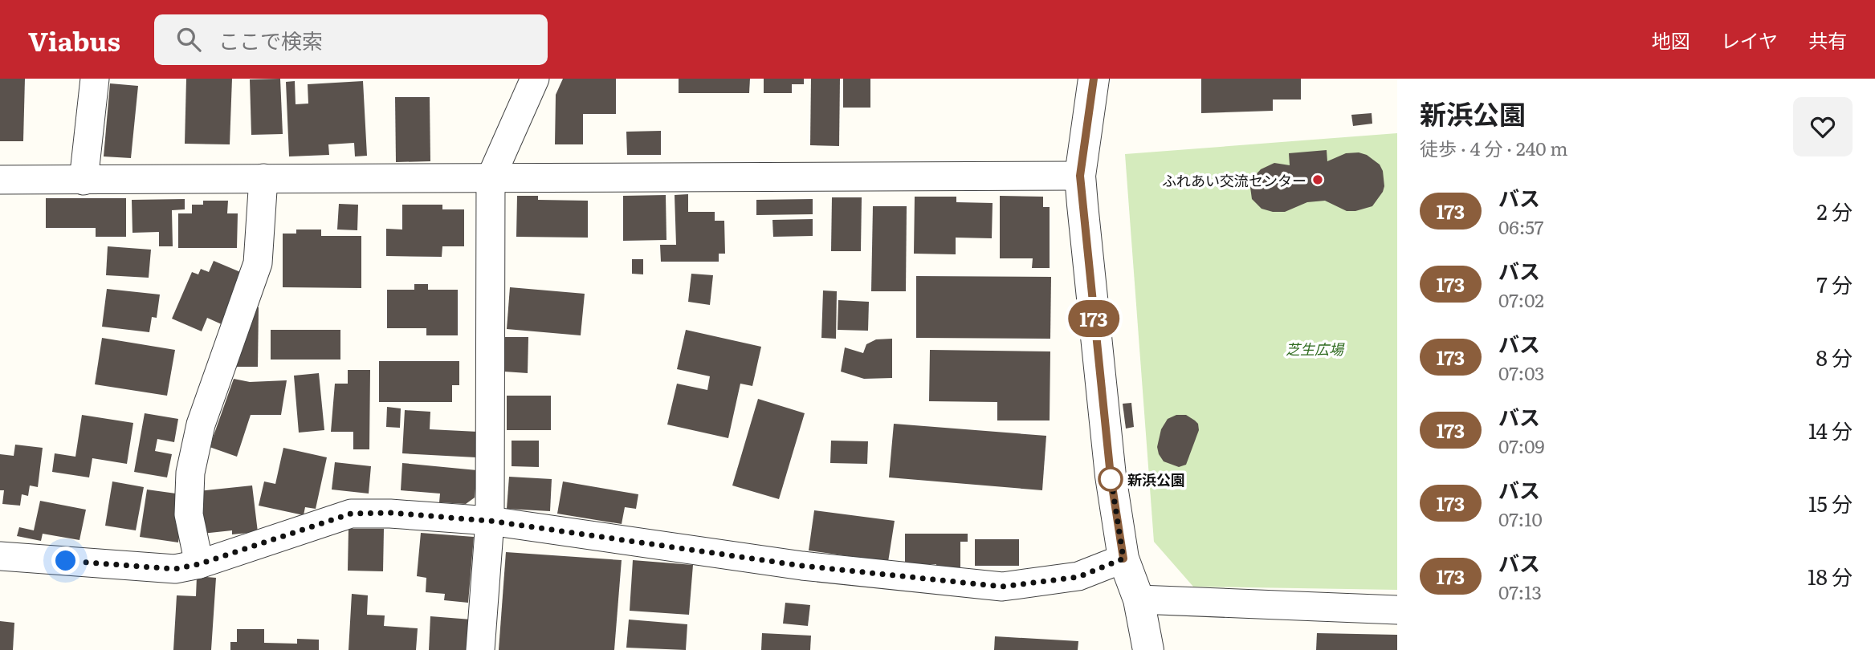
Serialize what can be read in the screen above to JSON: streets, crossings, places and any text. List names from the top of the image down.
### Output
{
  "parks": ["芝生広場"],
  "places": ["ふれあい交流センター", "新浜公園"],
  "lines": ["bus line 173"],
  "page": {
    "header": "Viabus",
    "search": "ここで検索",
    "nav": ["地図", "レイヤ", "共有"],
    "on_map": "173",
    "heading": ["新浜公園", "徒歩 · 4 分 · 240 m"],
    "list": [
      {
        "mark": "173",
        "name": "バス",
        "note": "06:57",
        "value": "2 分"
      },
      {
        "mark": "173",
        "name": "バス",
        "note": "07:02",
        "value": "7 分"
      },
      {
        "mark": "173",
        "name": "バス",
        "note": "07:03",
        "value": "8 分"
      },
      {
        "mark": "173",
        "name": "バス",
        "note": "07:09",
        "value": "14 分"
      },
      {
        "mark": "173",
        "name": "バス",
        "note": "07:10",
        "value": "15 分"
      },
      {
        "mark": "173",
        "name": "バス",
        "note": "07:13",
        "value": "18 分"
      }
    ]
  }
}
